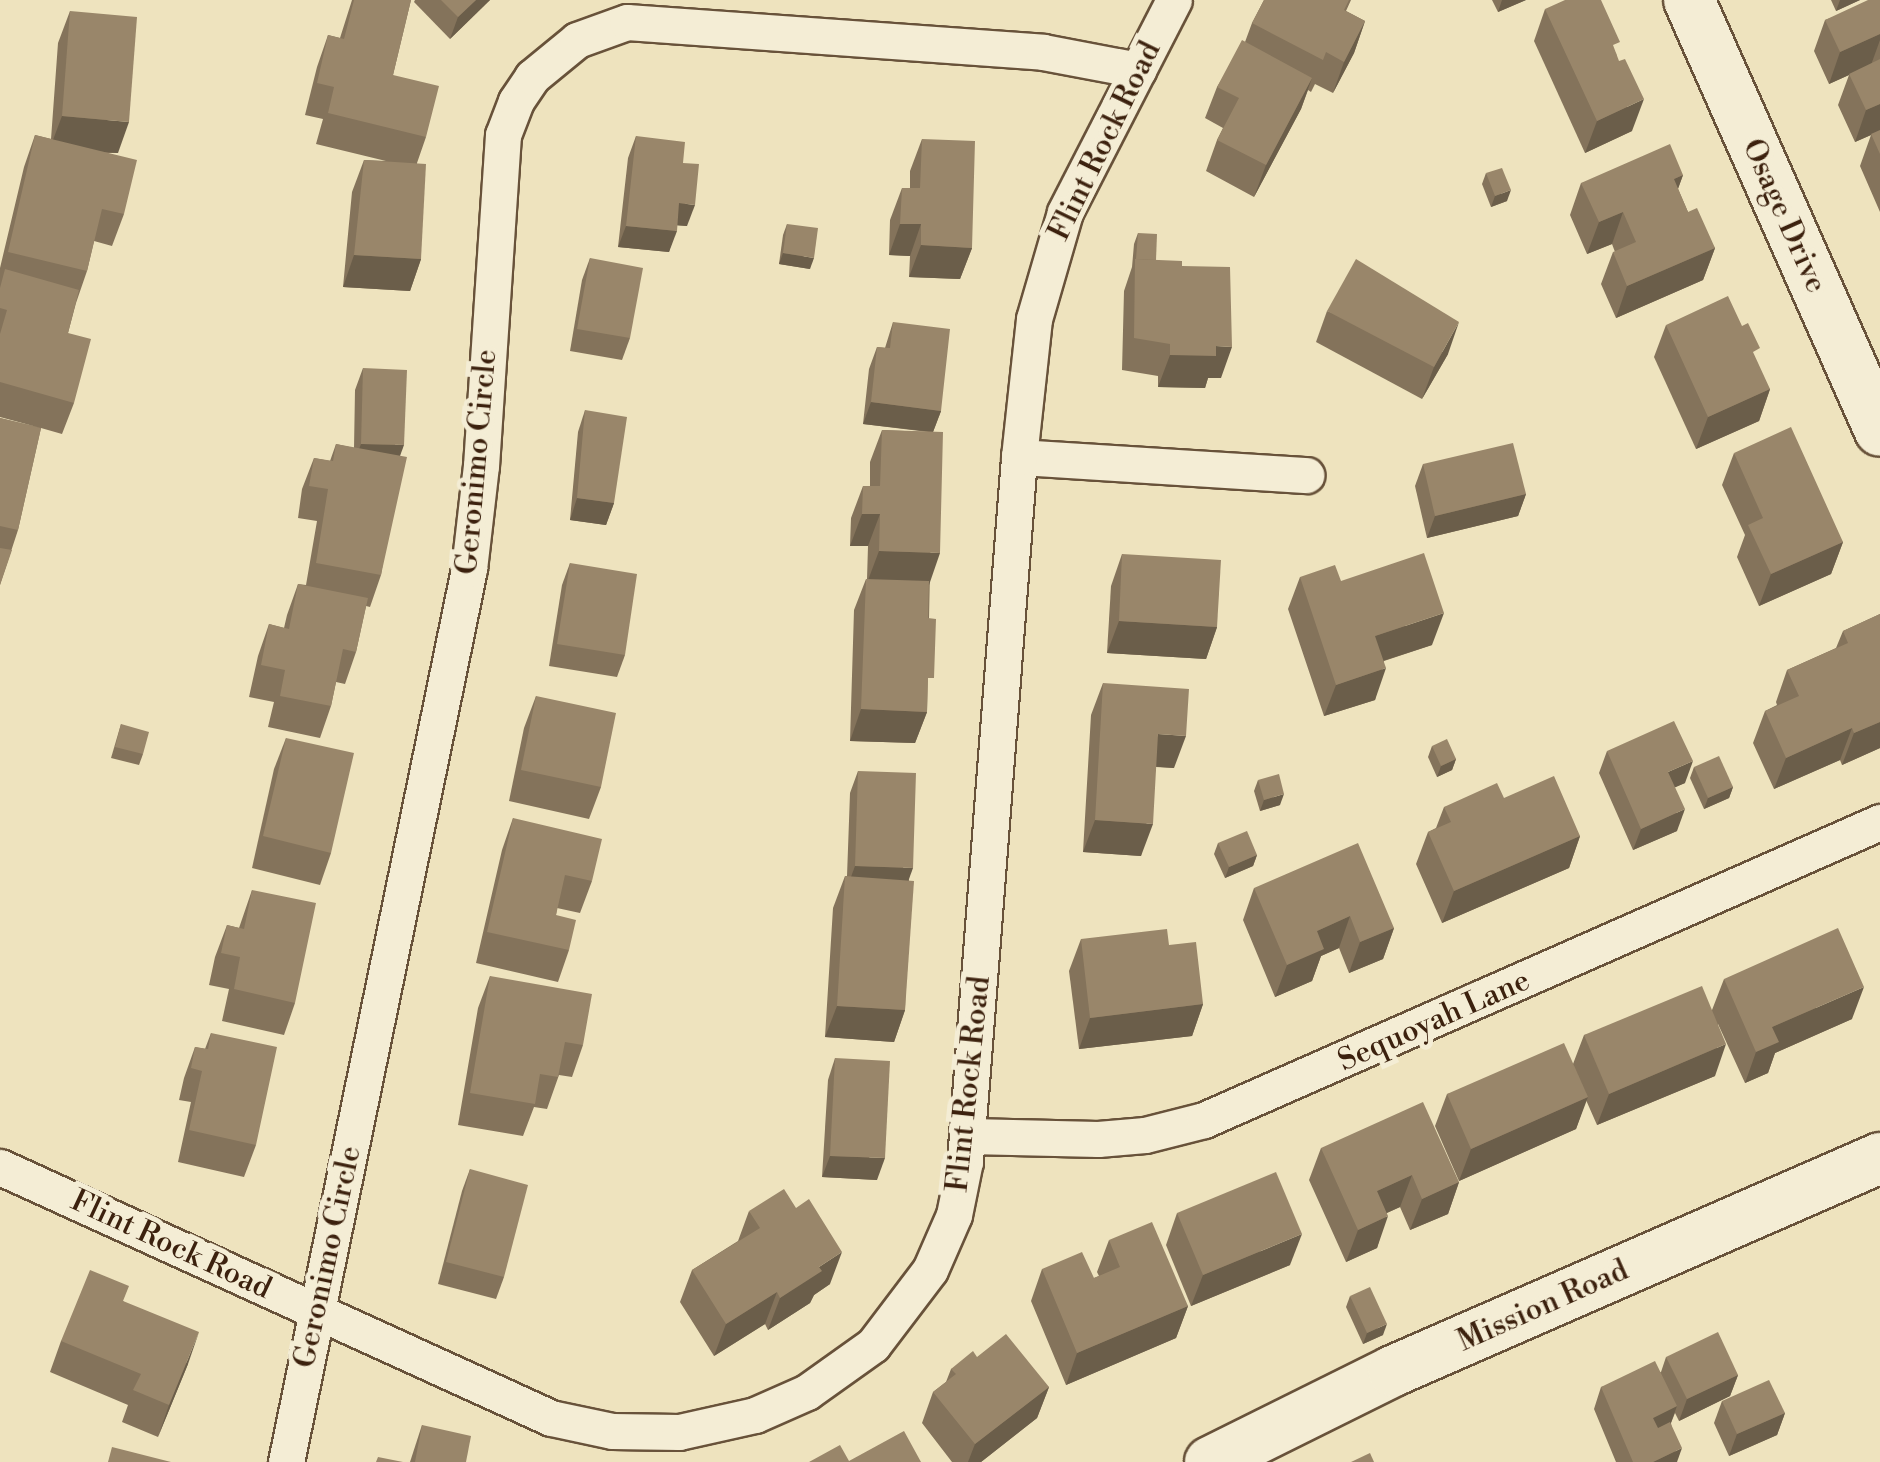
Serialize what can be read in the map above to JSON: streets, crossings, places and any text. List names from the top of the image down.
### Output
{
  "streets": {
    "street": [
      "Flint Rock Road",
      "Osage Drive",
      "Geronimo Circle",
      "Sequoyah Lane",
      "Mission Road"
    ]
  },
  "crossings": [
    ["Flint Rock Road", "Geronimo Circle"],
    ["Flint Rock Road", "Sequoyah Lane"]
  ]
}
